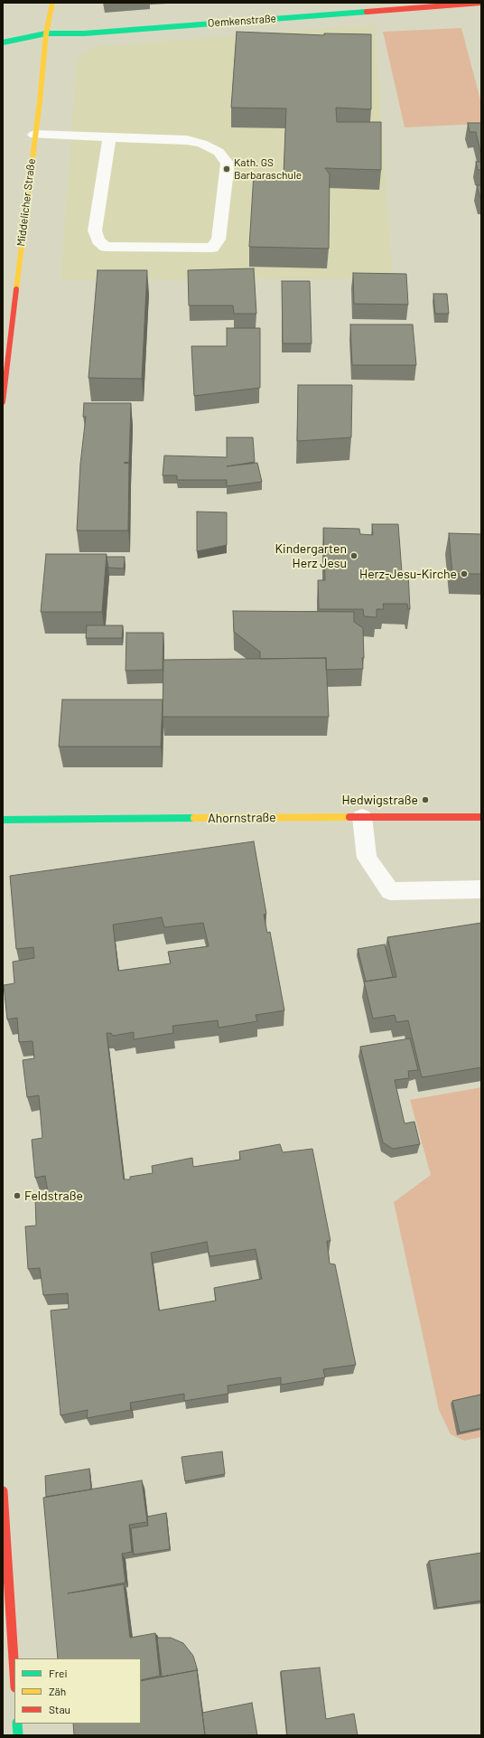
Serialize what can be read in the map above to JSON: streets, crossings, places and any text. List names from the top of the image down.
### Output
{
  "streets": {
    "street": ["Oemkenstraße", "Middelicher Straße", "Ahornstraße"]
  },
  "crossings": [
    ["Oemkenstraße", "Middelicher Straße"]
  ],
  "places": [
    "Kath. GS Barbaraschule",
    "Kindergarten Herz Jesu",
    "Herz-Jesu-Kirche",
    "Hedwigstraße",
    "Feldstraße"
  ],
  "legend": ["Frei", "Zäh", "Stau"]
}
